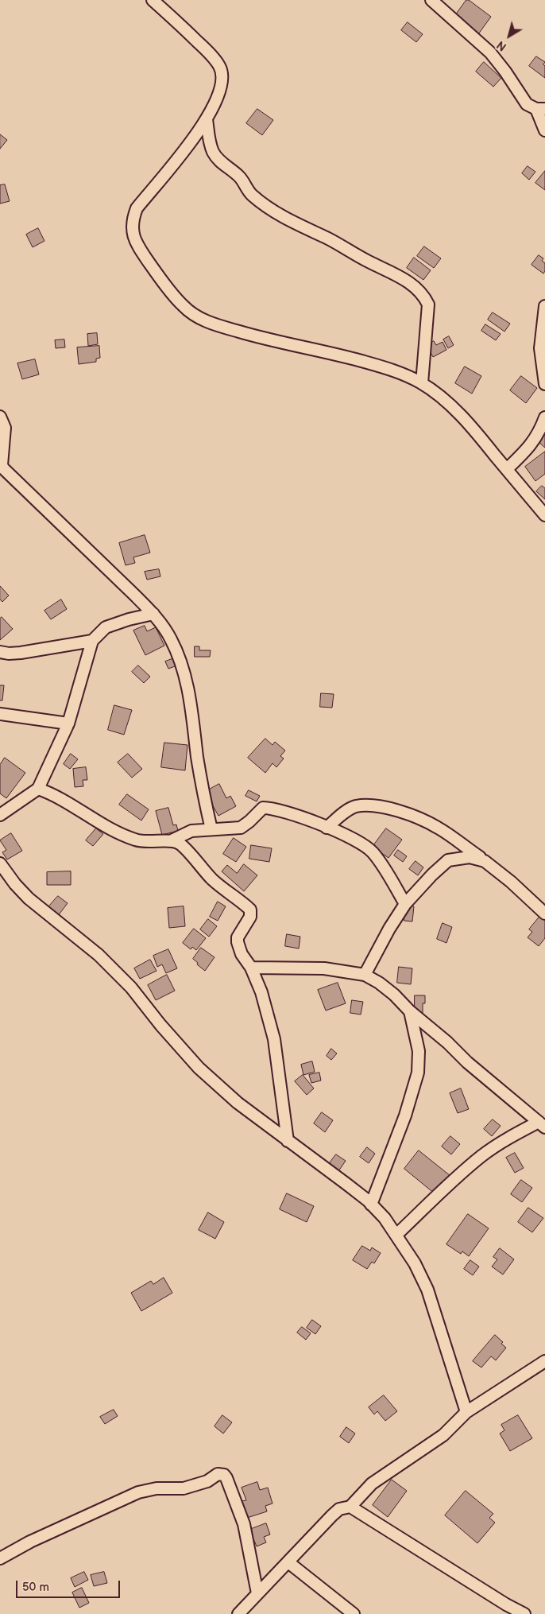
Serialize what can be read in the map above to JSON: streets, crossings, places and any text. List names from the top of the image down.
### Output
{
  "scale_bar": "50 m",
  "north": "bottom left"
}
